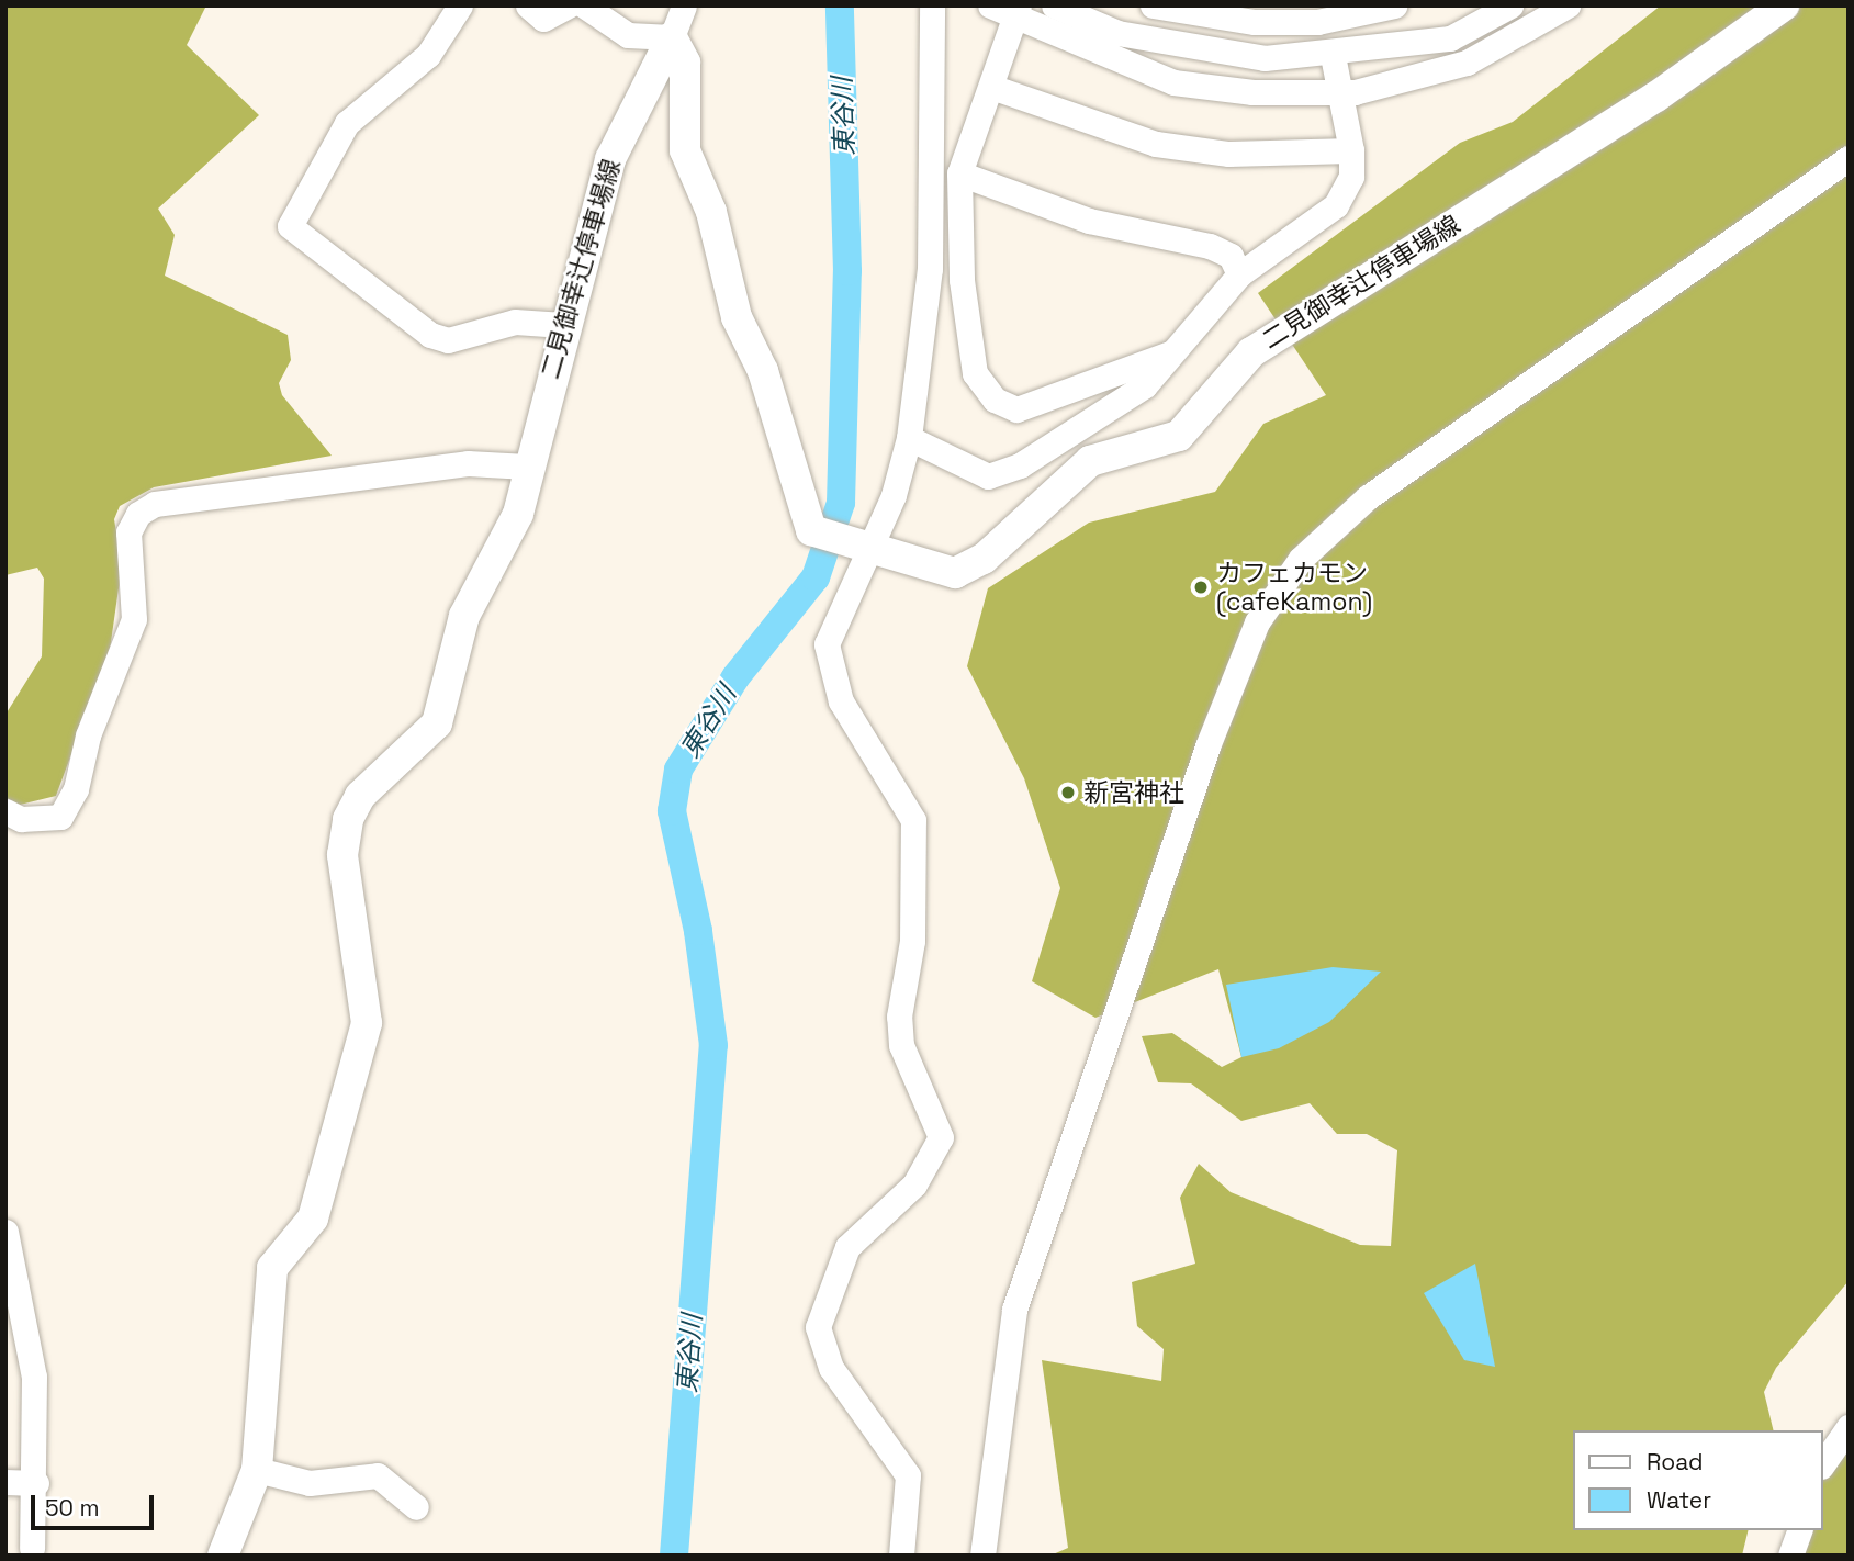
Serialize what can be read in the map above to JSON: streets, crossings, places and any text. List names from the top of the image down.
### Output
{
  "streets": {
    "main road": ["二見御幸辻停車場線"]
  },
  "water": ["東谷川"],
  "places": ["カフェカモン (cafeKamon)", "新宮神社"],
  "legend": ["Road", "Water"],
  "scale_bar": "50 m"
}
